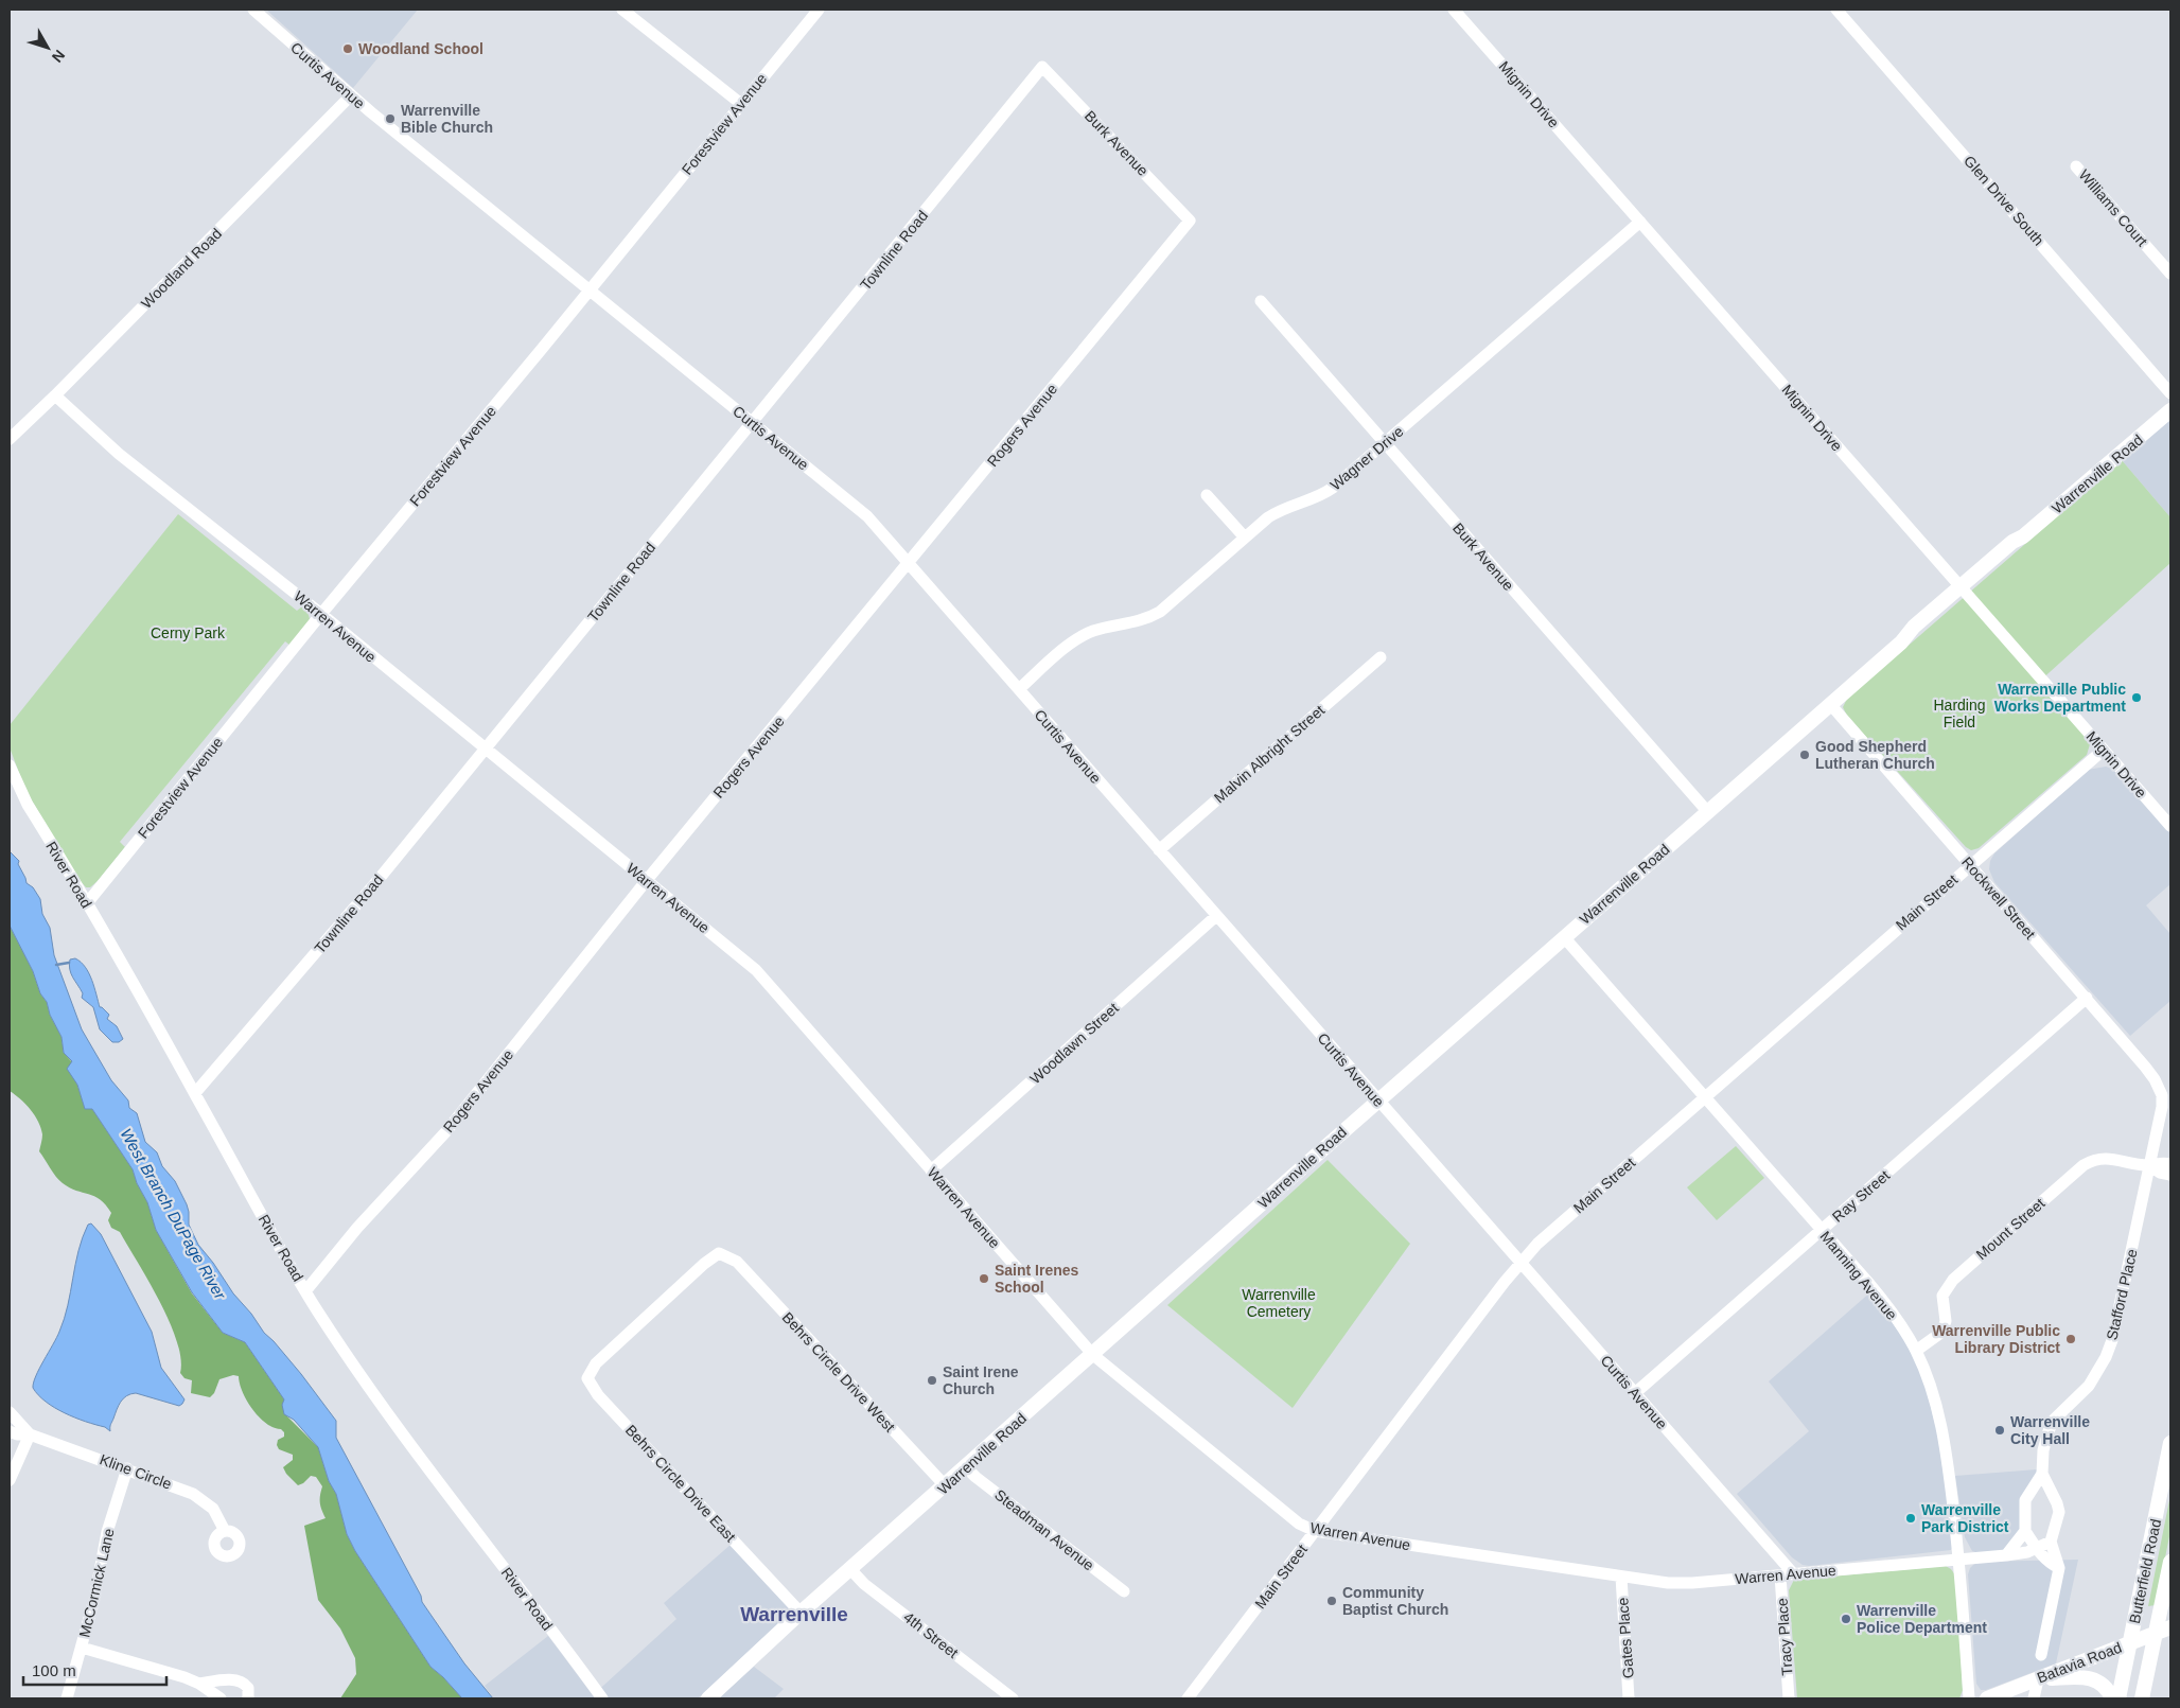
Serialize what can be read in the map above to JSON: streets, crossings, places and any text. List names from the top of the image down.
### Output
{
  "streets": {
    "main road": ["Warrenville Road", "Butterfield Road", "Batavia Road"],
    "street": [
      "Curtis Avenue",
      "Mignin Drive",
      "Forestview Avenue",
      "Burk Avenue",
      "Glen Drive South",
      "Williams Court",
      "Townline Road",
      "Woodland Road",
      "Rogers Avenue",
      "Wagner Drive",
      "Warren Avenue",
      "Malvin Albright Street",
      "River Road",
      "Rockwell Street",
      "Main Street",
      "Woodlawn Street",
      "Ray Street",
      "Mount Street",
      "Manning Avenue",
      "Stafford Place",
      "Behrs Circle Drive West",
      "Kline Circle",
      "Behrs Circle Drive East",
      "Steadman Avenue",
      "McCormick Lane",
      "4th Street",
      "Tracy Place",
      "Gates Place"
    ]
  },
  "crossings": [
    ["Curtis Avenue", "Forestview Avenue"],
    ["Curtis Avenue", "Townline Road"],
    ["Curtis Avenue", "Woodland Road"],
    ["Curtis Avenue", "Rogers Avenue"],
    ["Curtis Avenue", "Wagner Drive"],
    ["Curtis Avenue", "Warrenville Road"],
    ["Curtis Avenue", "Warren Avenue"],
    ["Curtis Avenue", "Malvin Albright Street"],
    ["Curtis Avenue", "Main Street"],
    ["Curtis Avenue", "Woodlawn Street"],
    ["Curtis Avenue", "Ray Street"],
    ["Mignin Drive", "Wagner Drive"],
    ["Mignin Drive", "Warrenville Road"],
    ["Mignin Drive", "Main Street"],
    ["Forestview Avenue", "Warren Avenue"],
    ["Forestview Avenue", "River Road"],
    ["Burk Avenue", "Townline Road"],
    ["Burk Avenue", "Rogers Avenue"],
    ["Burk Avenue", "Wagner Drive"],
    ["Burk Avenue", "Warrenville Road"],
    ["Townline Road", "Warren Avenue"],
    ["Townline Road", "River Road"],
    ["Woodland Road", "Warren Avenue"],
    ["Rogers Avenue", "Warren Avenue"],
    ["Rogers Avenue", "River Road"],
    ["Warrenville Road", "Warren Avenue"],
    ["Warrenville Road", "Rockwell Street"],
    ["Warrenville Road", "Manning Avenue"],
    ["Warrenville Road", "Behrs Circle Drive West"],
    ["Warrenville Road", "Behrs Circle Drive East"],
    ["Warrenville Road", "Steadman Avenue"],
    ["Warrenville Road", "4th Street"],
    ["Warren Avenue", "Main Street"],
    ["Warren Avenue", "Woodlawn Street"],
    ["Warren Avenue", "Manning Avenue"],
    ["Warren Avenue", "Stafford Place"],
    ["Warren Avenue", "Tracy Place"],
    ["Warren Avenue", "Gates Place"],
    ["Rockwell Street", "Main Street"],
    ["Rockwell Street", "Ray Street"],
    ["Rockwell Street", "Stafford Place"],
    ["Main Street", "Manning Avenue"],
    ["Ray Street", "Manning Avenue"],
    ["Mount Street", "Manning Avenue"],
    ["Mount Street", "Stafford Place"],
    ["Behrs Circle Drive West", "Behrs Circle Drive East"],
    ["Kline Circle", "McCormick Lane"],
    ["Butterfield Road", "Batavia Road"]
  ],
  "districts": ["Warrenville"],
  "water": ["West Branch DuPage River"],
  "parks": ["Cerny Park", "Harding Field", "Warrenville Cemetery"],
  "places": [
    "Woodland School",
    "Warrenville Bible Church",
    "Warrenville Public Works Department",
    "Good Shepherd Lutheran Church",
    "Saint Irenes School",
    "Warrenville Public Library District",
    "Saint Irene Church",
    "Warrenville City Hall",
    "Warrenville Park District",
    "Community Baptist Church",
    "Warrenville Police Department"
  ],
  "scale_bar": "100 m",
  "north": "bottom right"
}
